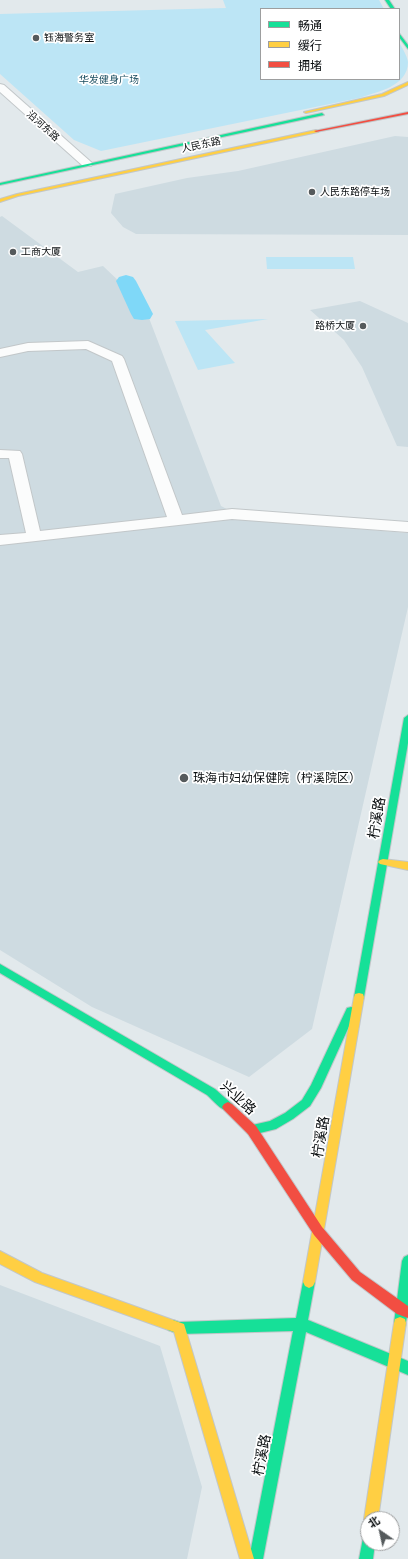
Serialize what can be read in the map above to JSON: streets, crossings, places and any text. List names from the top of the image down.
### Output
{
  "streets": {
    "main road": ["人民东路", "柠溪路", "兴业路"],
    "street": ["沿河东路"]
  },
  "crossings": [
    ["沿河东路", "人民东路"],
    ["柠溪路", "兴业路"]
  ],
  "parks": ["华发健身广场"],
  "places": [
    "钰海警务室",
    "人民东路停车场",
    "工商大厦",
    "路桥大厦",
    "珠海市妇幼保健院（柠溪院区）"
  ],
  "legend": ["畅通", "缓行", "拥堵"],
  "north": "top left"
}
